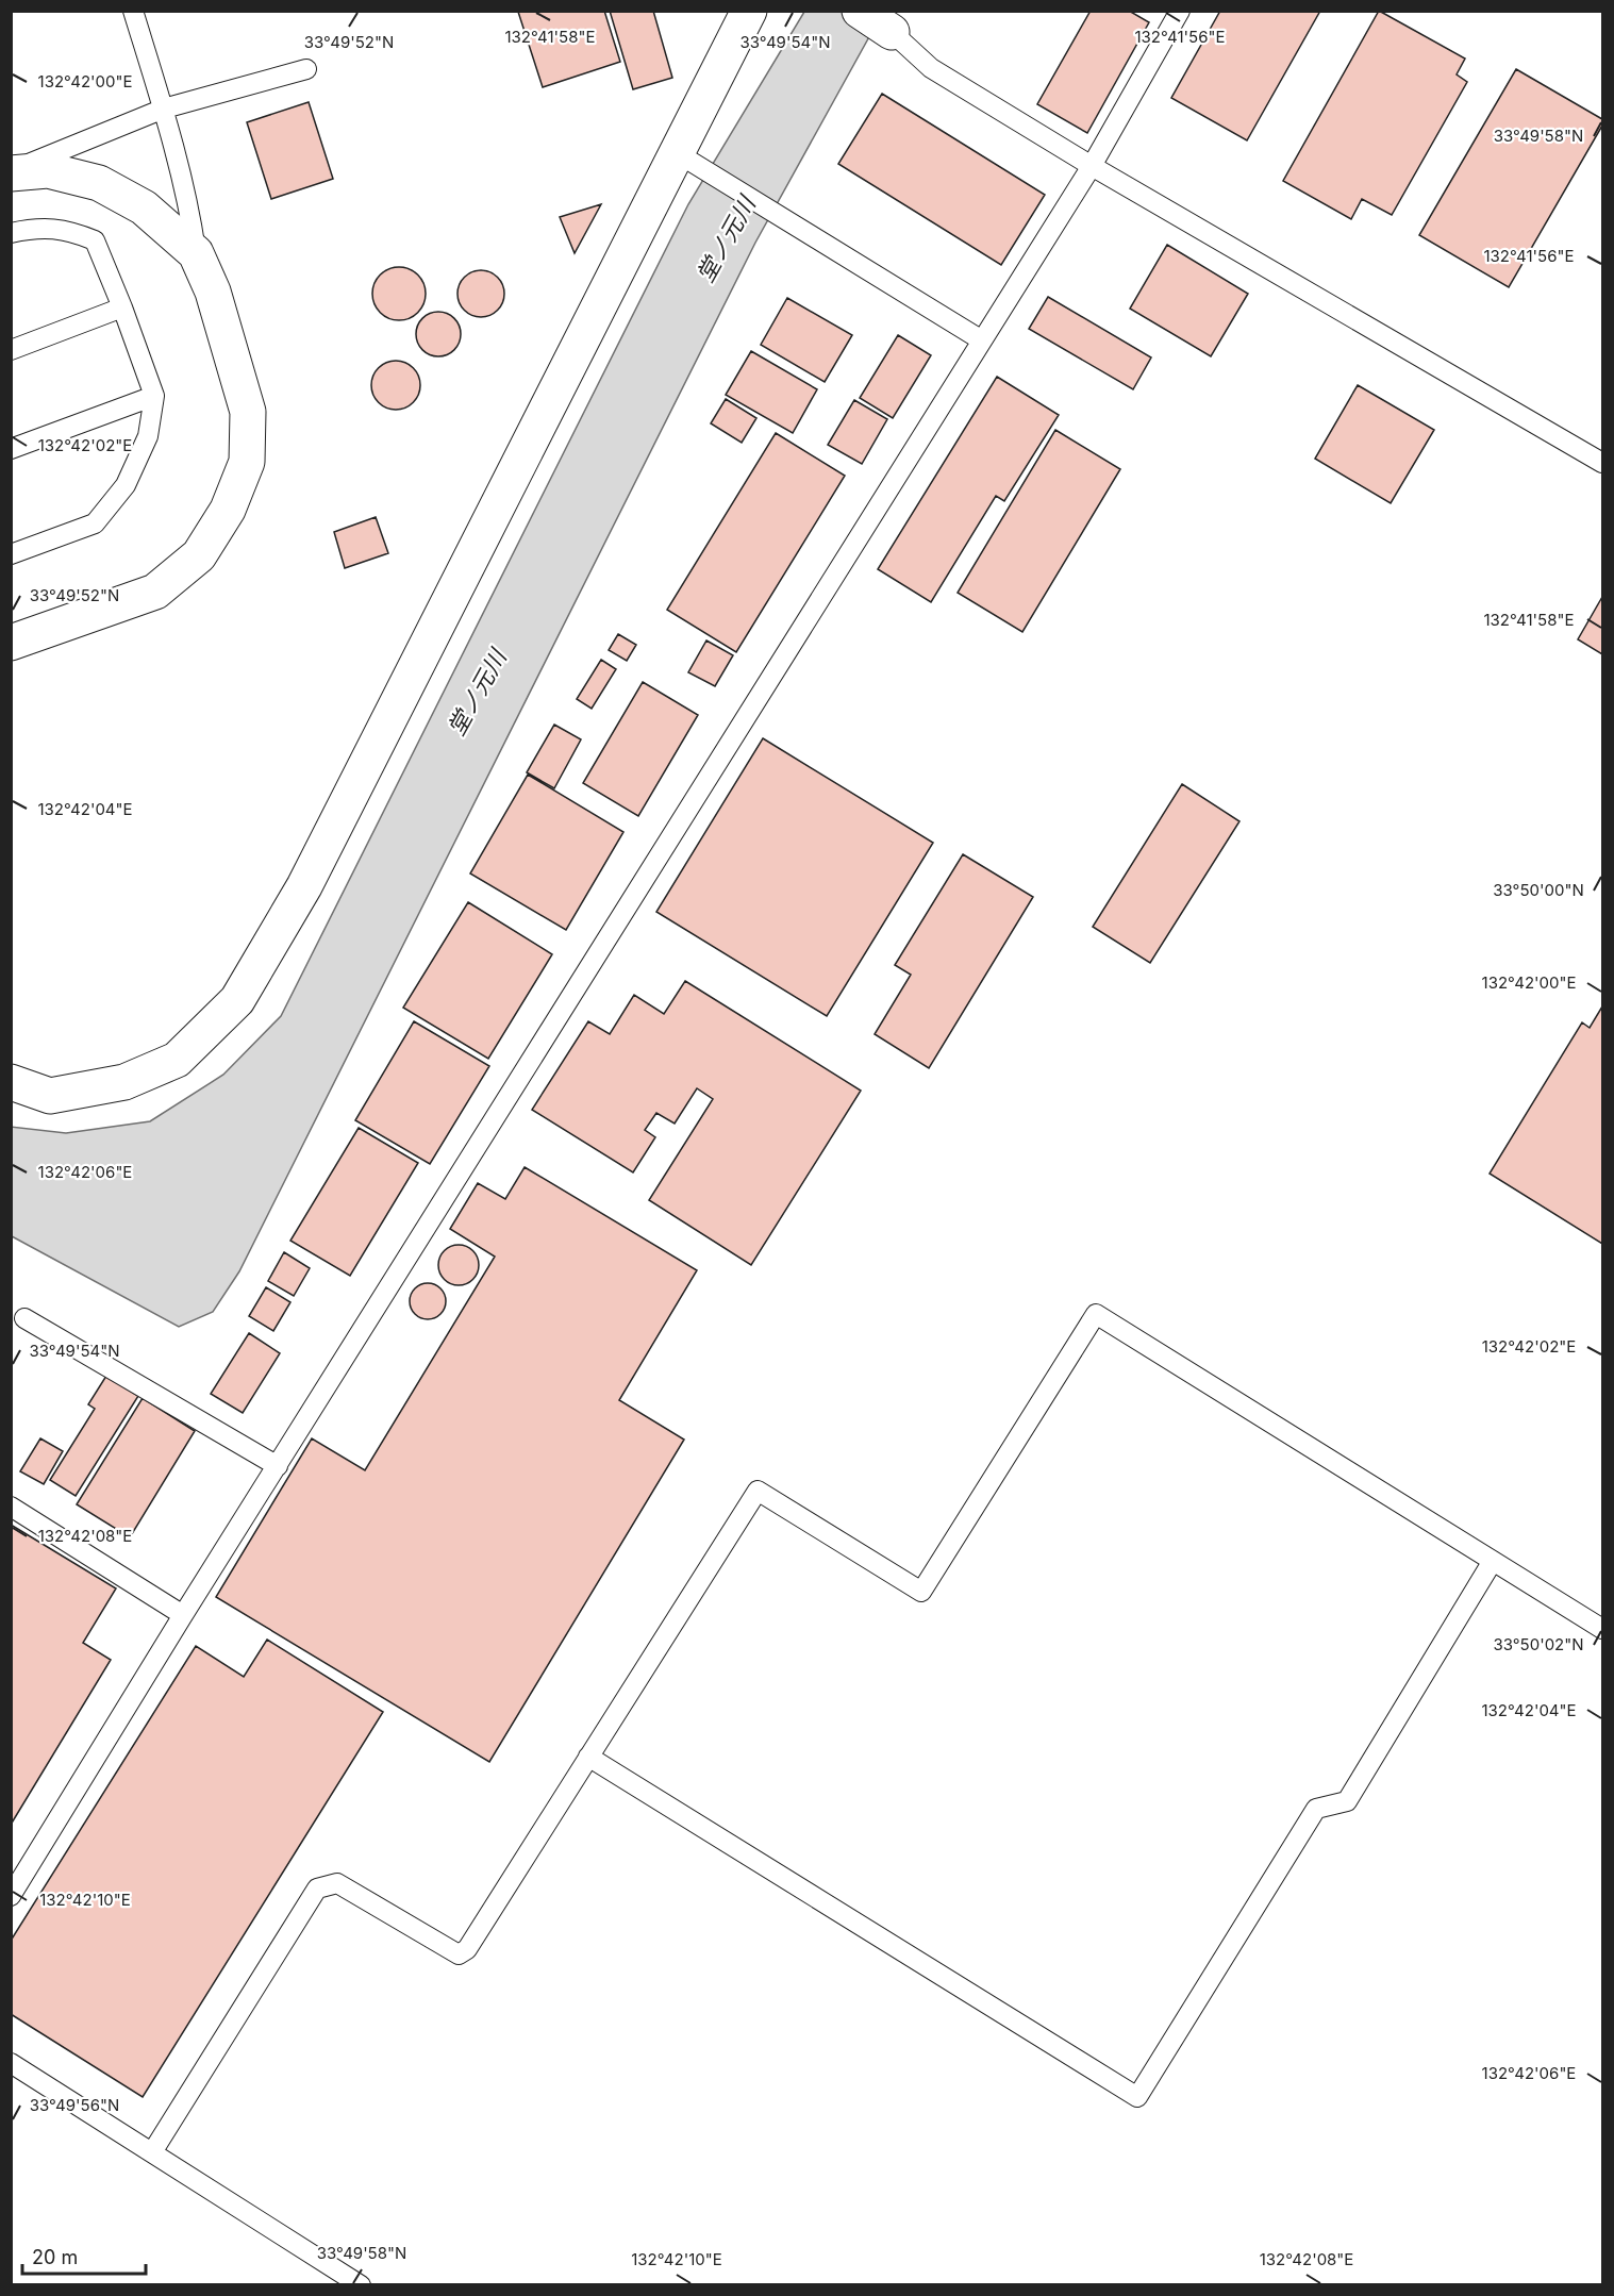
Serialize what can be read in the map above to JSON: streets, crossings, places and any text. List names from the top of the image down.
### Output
{
  "water": ["堂ノ元川"],
  "scale_bar": "20 m",
  "coordinates": [
    "132°41'58\"E",
    "132°41'56\"E",
    "33°49'52\"N",
    "33°49'54\"N",
    "132°42'00\"E",
    "33°49'58\"N",
    "132°42'02\"E",
    "132°42'04\"E",
    "33°50'00\"N",
    "132°42'06\"E",
    "132°42'08\"E",
    "33°50'02\"N",
    "132°42'10\"E",
    "33°49'56\"N"
  ]
}
